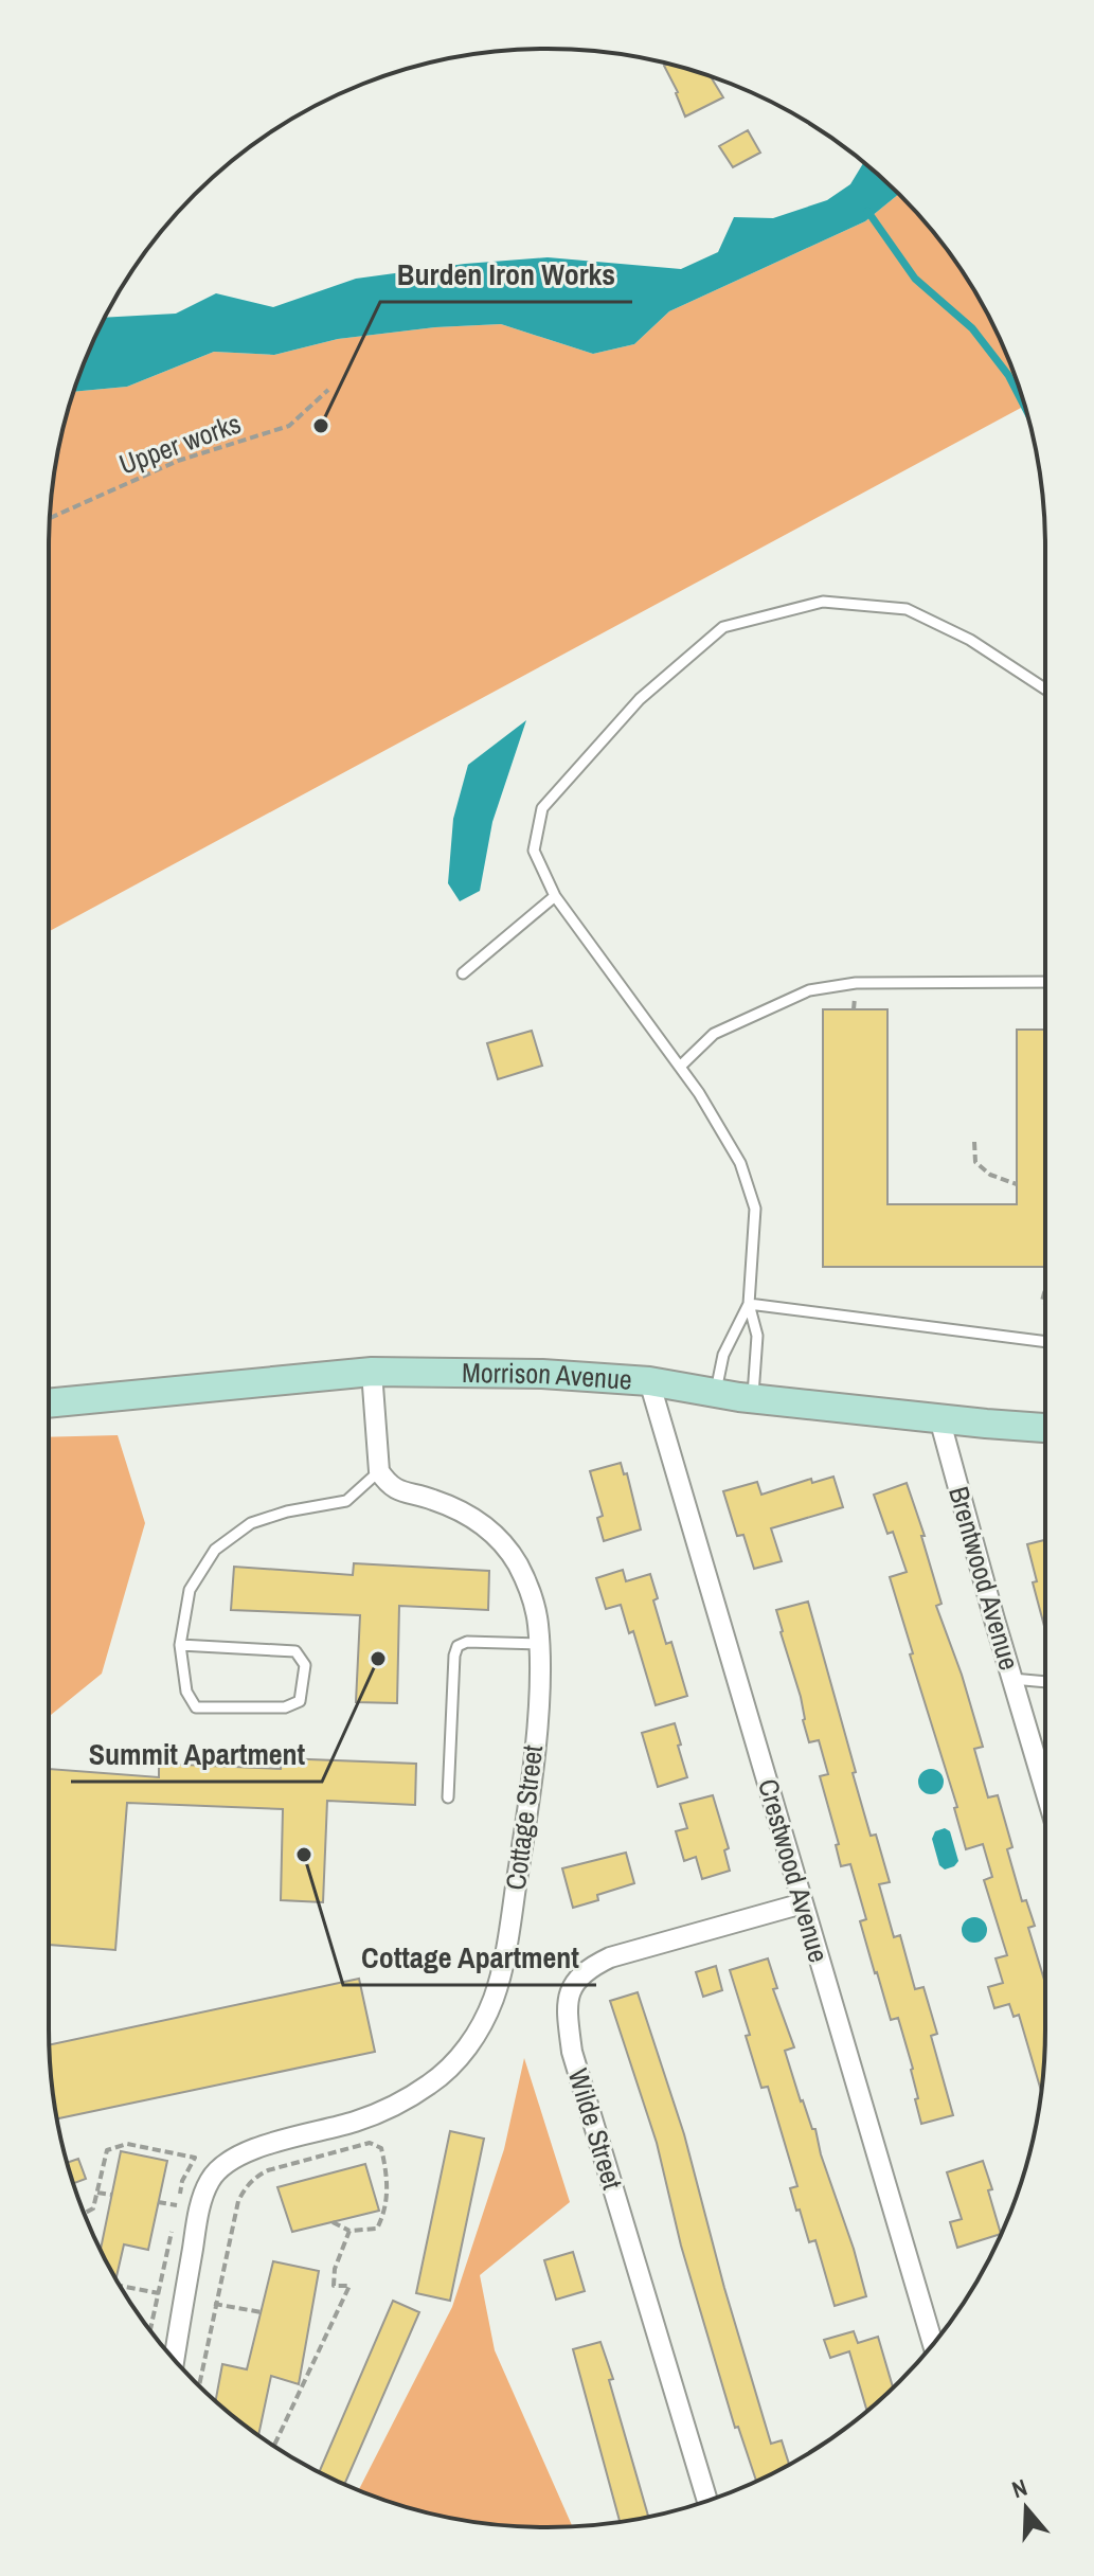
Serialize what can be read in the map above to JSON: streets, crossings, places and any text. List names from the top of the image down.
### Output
{
  "streets": {
    "street": [
      "Morrison Avenue",
      "Brentwood Avenue",
      "Cottage Street",
      "Crestwood Avenue",
      "Wilde Street"
    ],
    "path": ["Upper works"]
  },
  "crossings": [
    ["Morrison Avenue", "Brentwood Avenue"],
    ["Morrison Avenue", "Crestwood Avenue"],
    ["Crestwood Avenue", "Wilde Street"]
  ],
  "places": ["Burden Iron Works", "Summit Apartment", "Cottage Apartment"],
  "north": "top"
}
